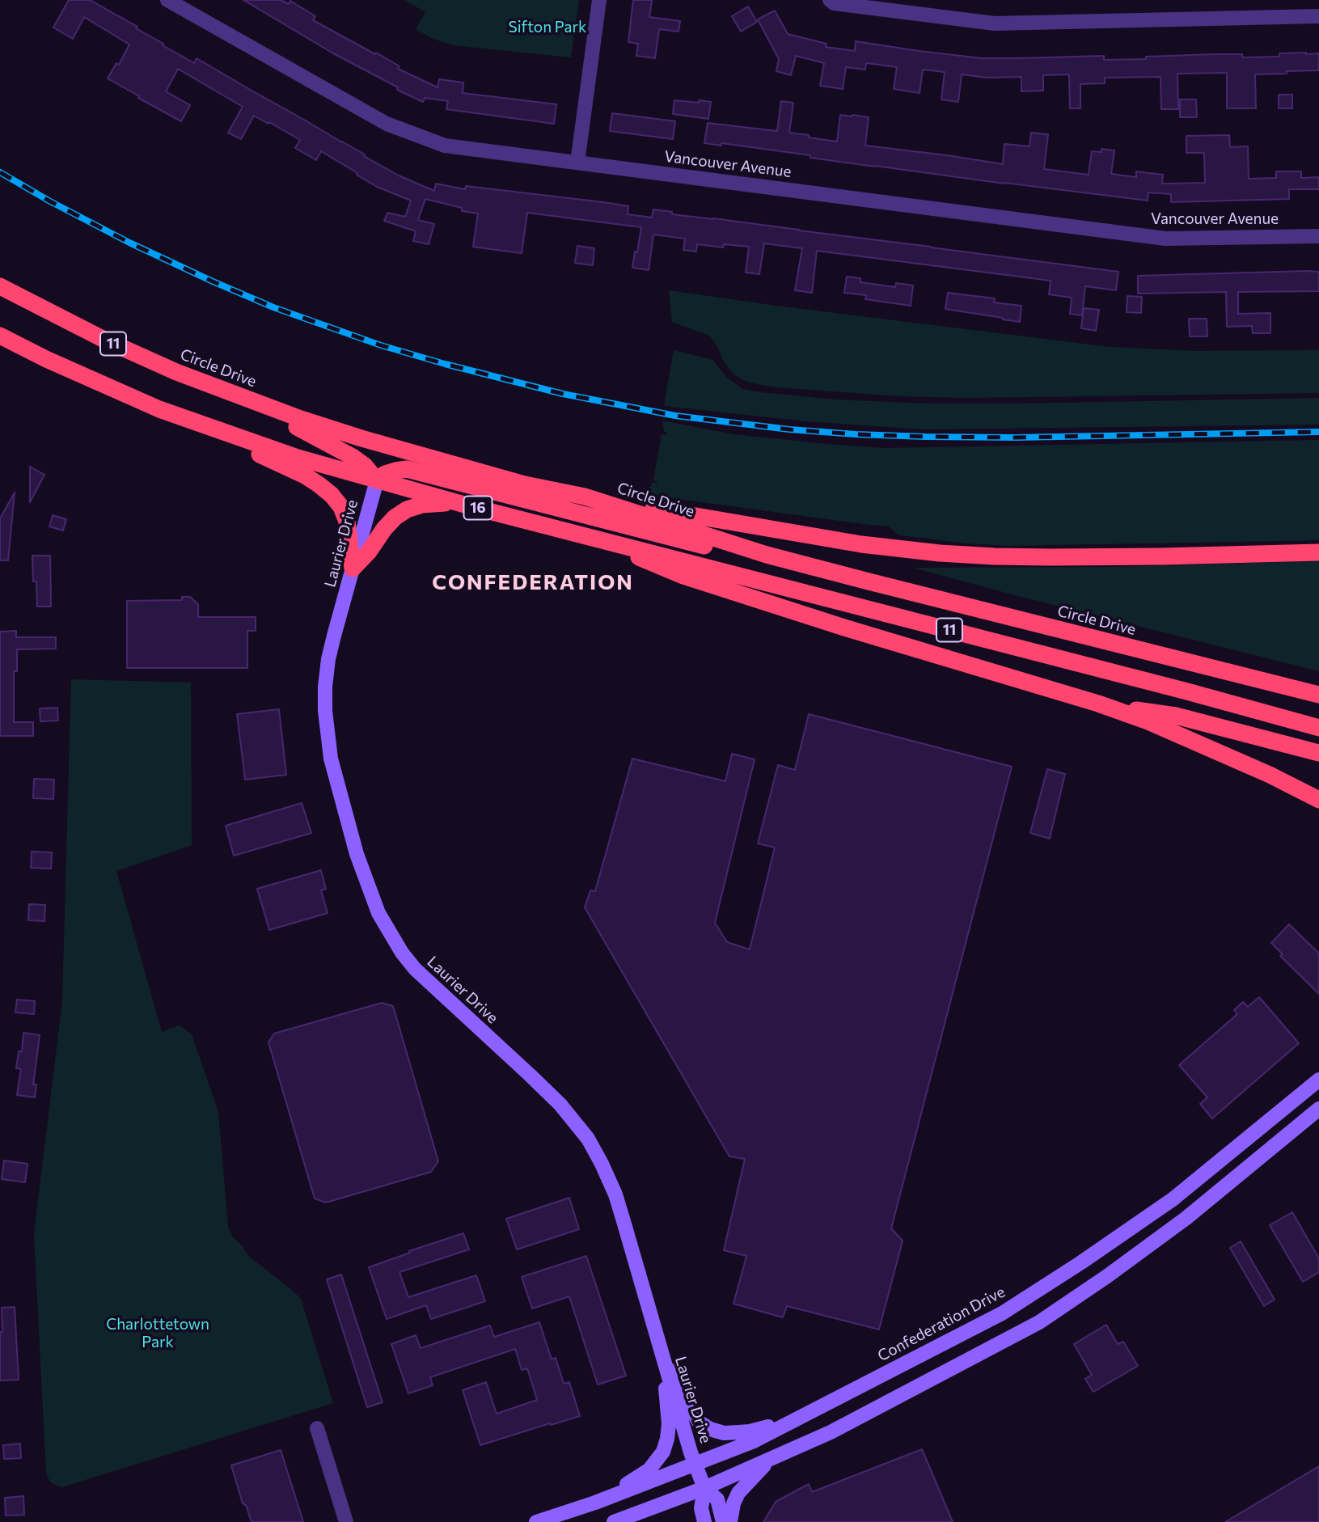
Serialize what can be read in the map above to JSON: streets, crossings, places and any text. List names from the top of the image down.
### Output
{
  "streets": {
    "highway": ["11", "Circle Drive", "16"],
    "main road": ["Laurier Drive", "Confederation Drive"],
    "street": ["Vancouver Avenue"]
  },
  "crossings": [
    ["11", "16"],
    ["16", "Laurier Drive"],
    ["Laurier Drive", "Confederation Drive"]
  ],
  "districts": ["CONFEDERATION"],
  "parks": ["Sifton Park", "Charlottetown Park"]
}
